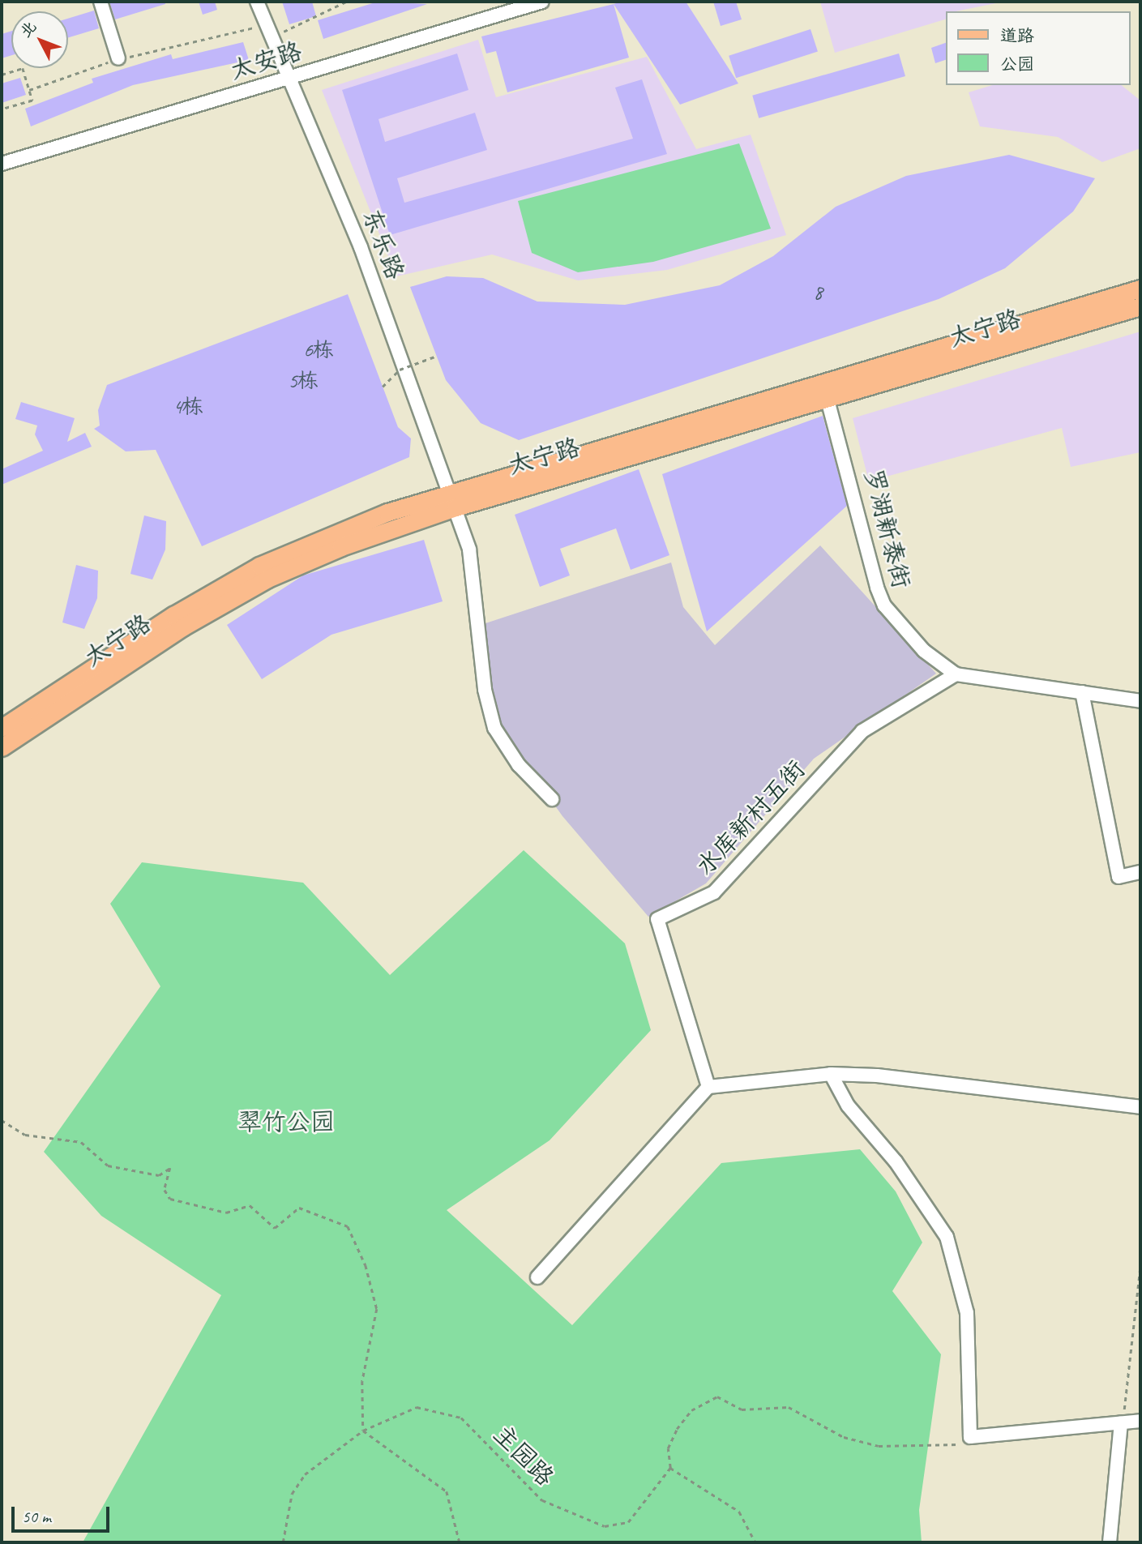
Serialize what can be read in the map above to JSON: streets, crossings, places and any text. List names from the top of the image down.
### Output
{
  "streets": {
    "main road": ["太宁路"],
    "street": [
      "太安路",
      "东乐路",
      "罗湖新泰街",
      "水库新村五街"
    ],
    "path": ["主园路"]
  },
  "crossings": [
    ["太安路", "东乐路"],
    ["东乐路", "太宁路"],
    ["太宁路", "罗湖新泰街"],
    ["罗湖新泰街", "水库新村五街"]
  ],
  "parks": ["翠竹公园"],
  "house_numbers": [
    "8",
    "6栋",
    "5栋",
    "4栋"
  ],
  "legend": ["道路", "公园"],
  "scale_bar": "50 m",
  "north": "top left"
}
